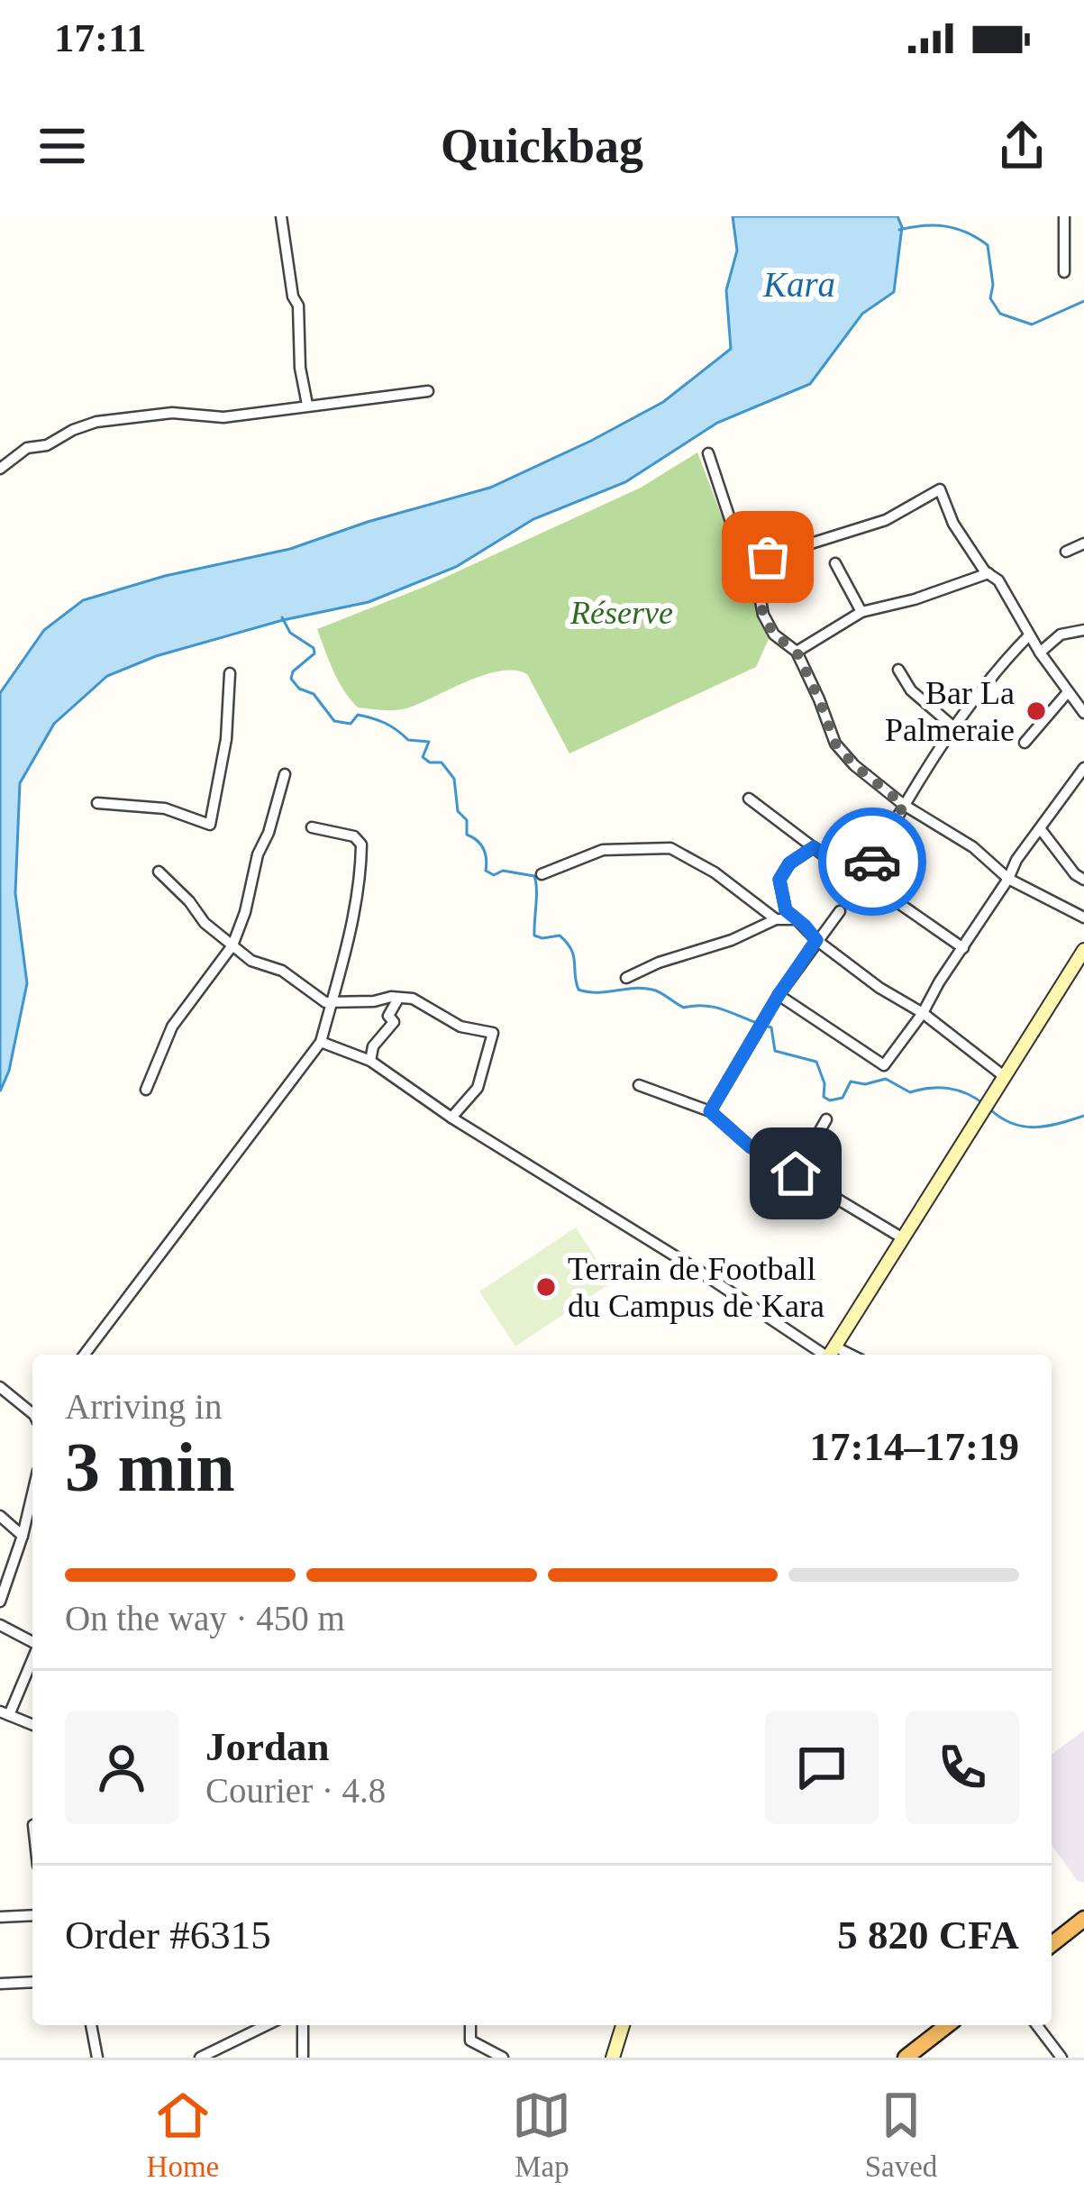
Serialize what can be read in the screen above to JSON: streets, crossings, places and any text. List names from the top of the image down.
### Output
{
  "water": ["Kara"],
  "parks": ["Réserve"],
  "places": ["Bar La Palmeraie", "Terrain de Football du Campus de Kara"],
  "page": {
    "status": "17:11",
    "header": "Quickbag",
    "heading": ["3 min", "Arriving in", "17:14–17:19"],
    "panel": [
      "Jordan",
      "Courier · 4.8",
      "Order #6315",
      "5 820 CFA"
    ],
    "bar": "On the way · 450 m",
    "tabs": ["Home", "Map", "Saved"]
  }
}
